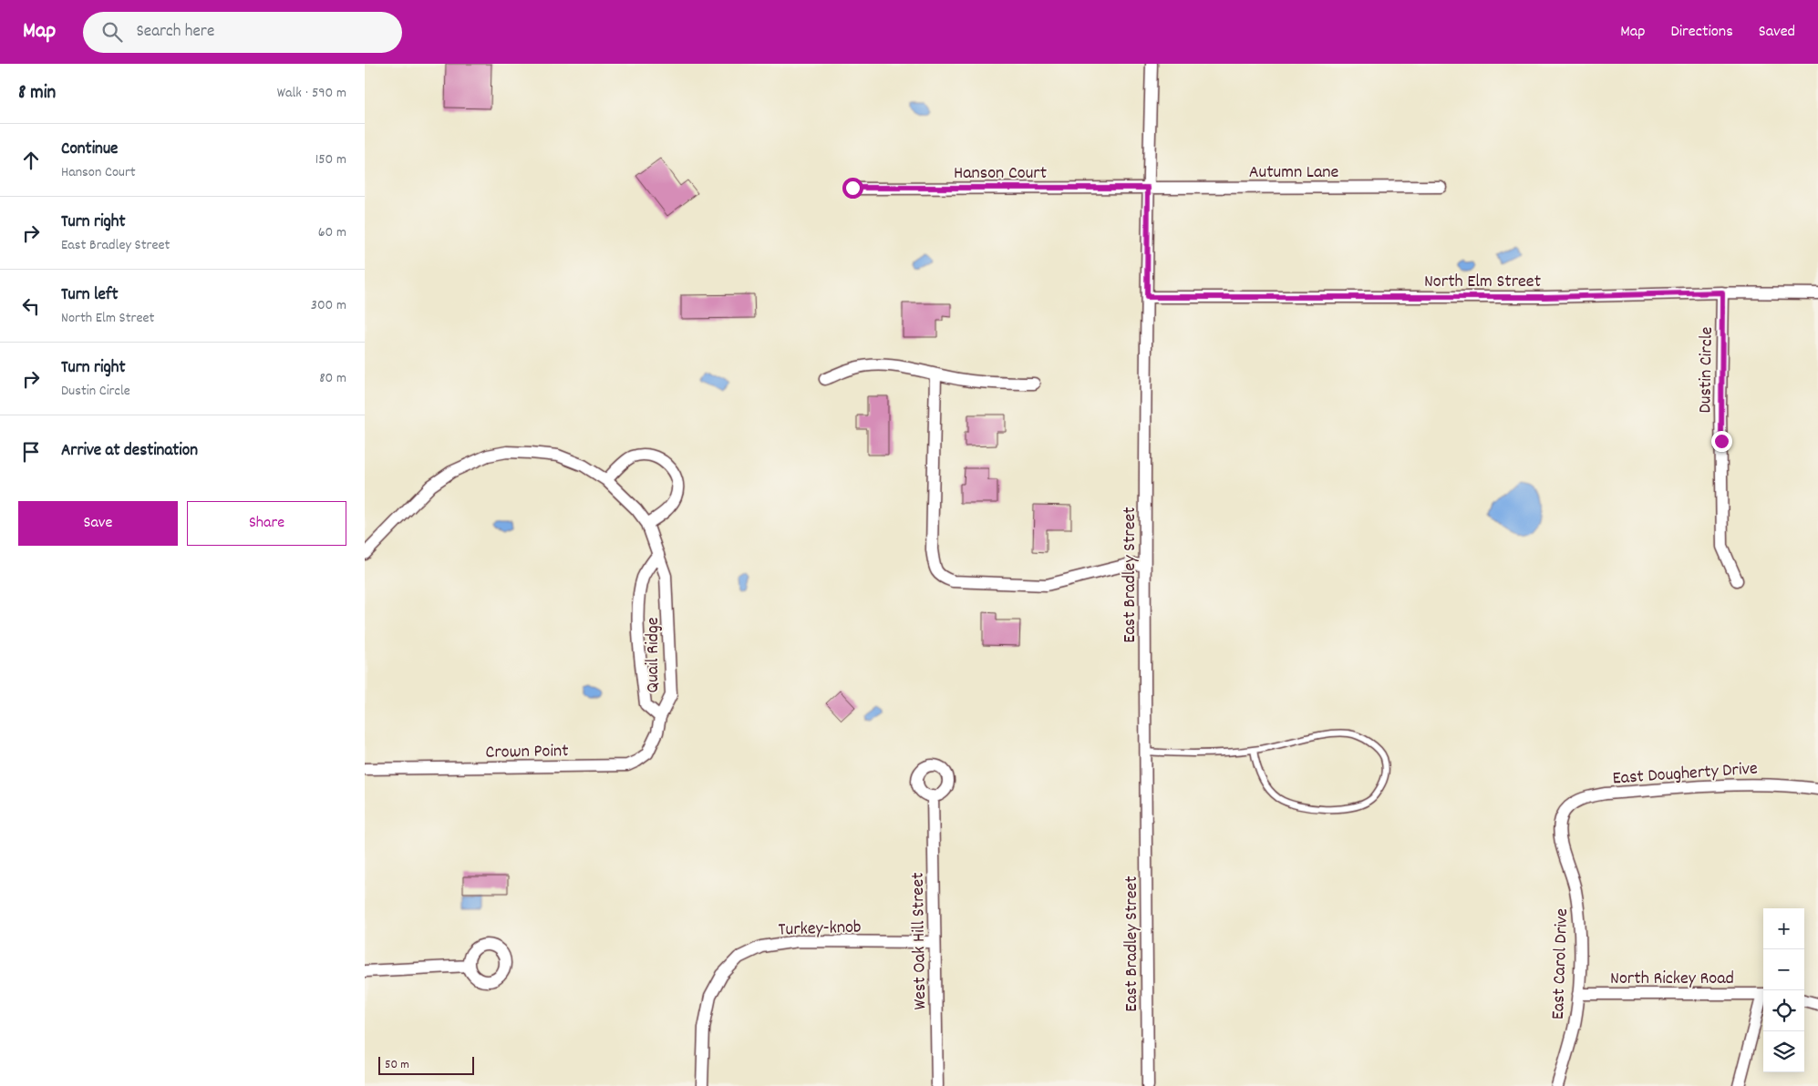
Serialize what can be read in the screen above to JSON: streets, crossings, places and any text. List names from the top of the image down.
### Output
{
  "streets": {
    "street": [
      "Autumn Lane",
      "Hanson Court",
      "North Elm Street",
      "Dustin Circle",
      "East Bradley Street",
      "Quail Ridge",
      "Crown Point",
      "East Dougherty Drive",
      "Turkey-knob",
      "West Oak Hill Street",
      "East Carol Drive",
      "North Rickey Road"
    ]
  },
  "crossings": [
    ["Autumn Lane", "Hanson Court"],
    ["Autumn Lane", "East Bradley Street"],
    ["Hanson Court", "East Bradley Street"],
    ["North Elm Street", "Dustin Circle"],
    ["North Elm Street", "East Bradley Street"],
    ["Quail Ridge", "Crown Point"],
    ["East Dougherty Drive", "East Carol Drive"],
    ["Turkey-knob", "West Oak Hill Street"],
    ["East Carol Drive", "North Rickey Road"]
  ],
  "scale_bar": "50 m",
  "page": {
    "header": "Map",
    "search": "Search here",
    "nav": ["Map", "Directions", "Saved"],
    "heading": ["8 min", "Walk · 590 m"],
    "list": [
      ["Continue", "Hanson Court", "150 m"],
      ["Turn right", "East Bradley Street", "60 m"],
      ["Turn left", "North Elm Street", "300 m"],
      ["Turn right", "Dustin Circle", "80 m"],
      "Arrive at destination"
    ],
    "buttons": ["Save", "Share"],
    "map_buttons": ["+", "−"],
    "scale": "50 m"
  }
}
